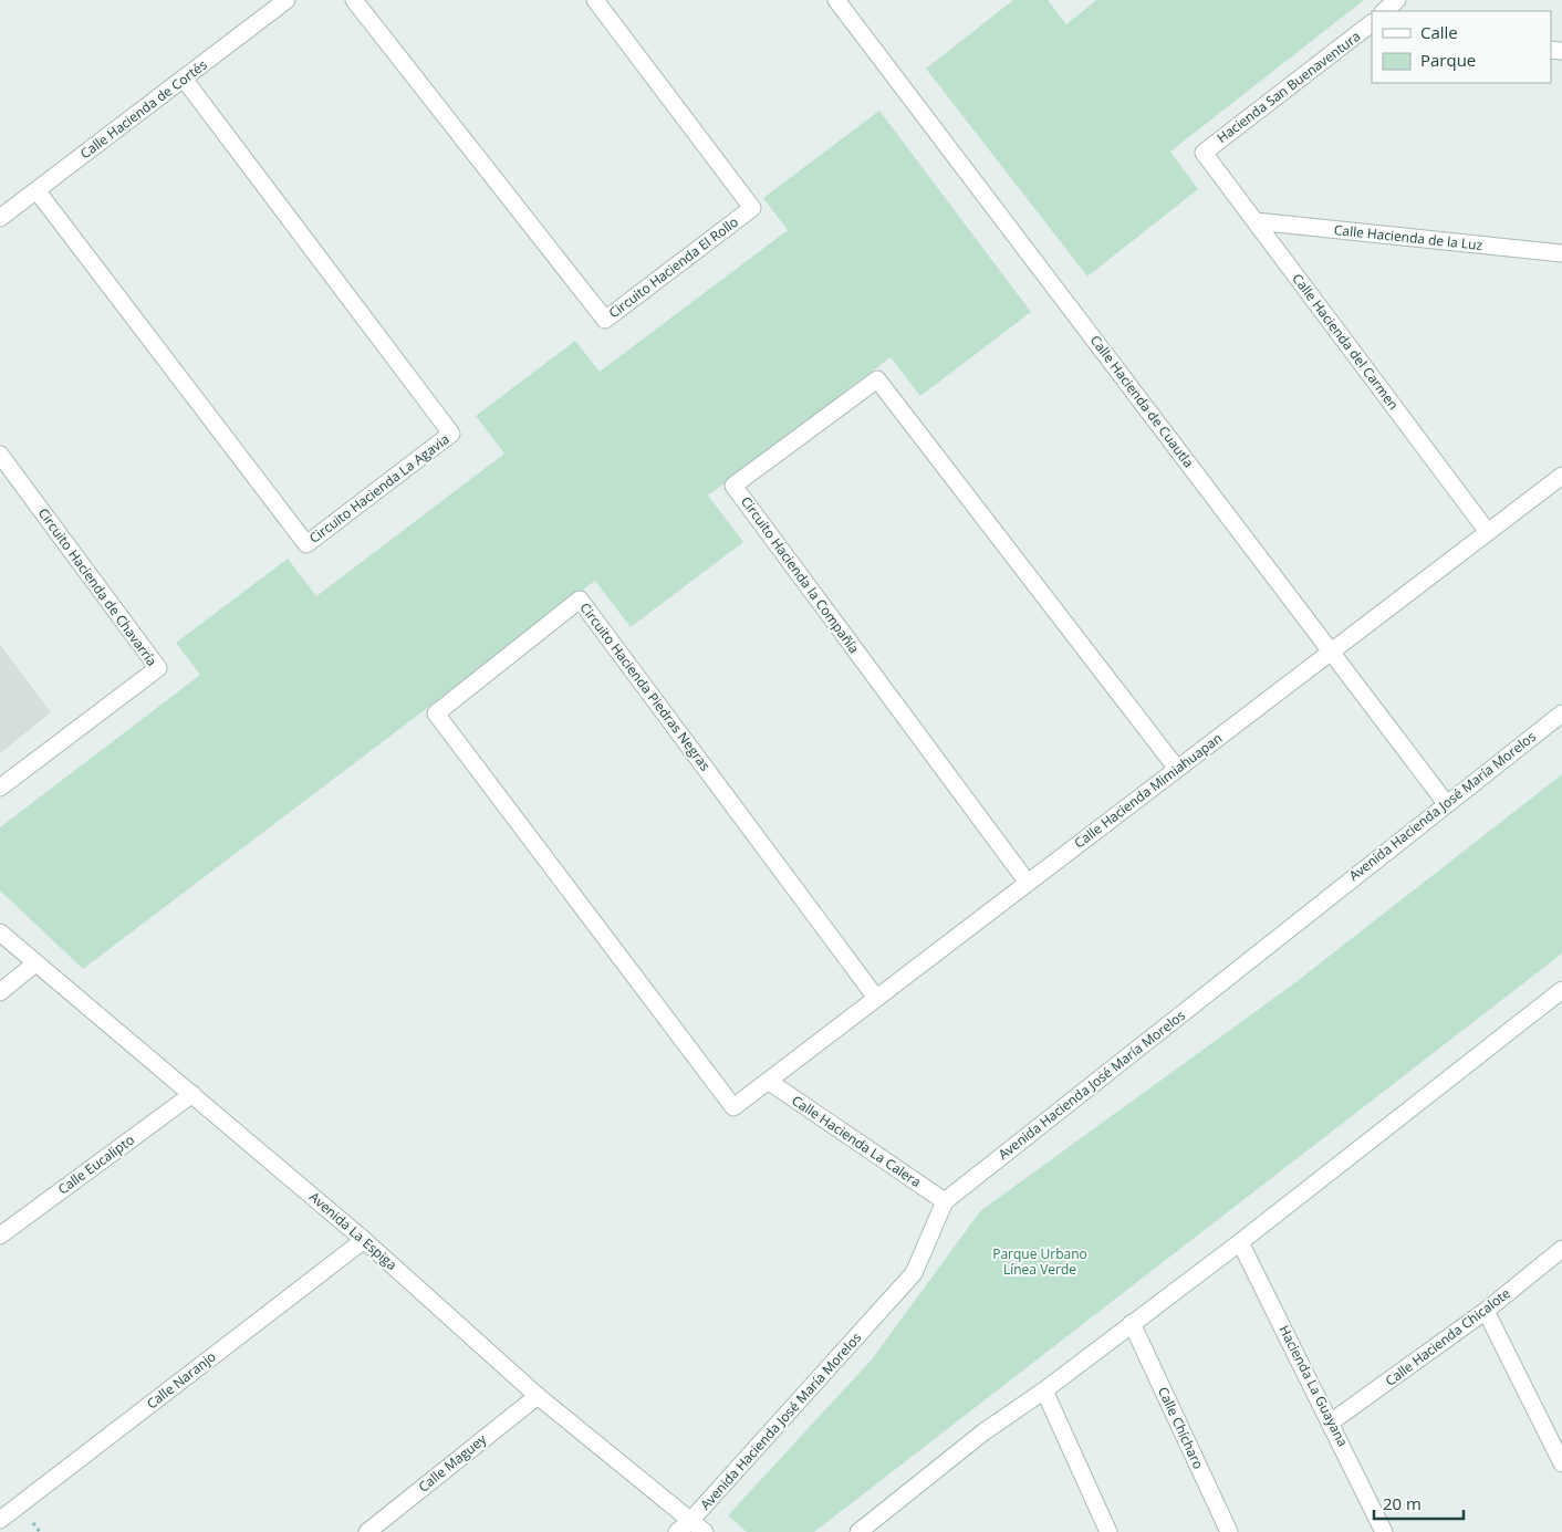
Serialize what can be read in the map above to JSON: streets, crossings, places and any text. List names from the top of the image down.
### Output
{
  "streets": {
    "street": [
      "Hacienda San Buenaventura",
      "Calle Hacienda de Cortés",
      "Calle Hacienda de la Luz",
      "Circuito Hacienda El Rollo",
      "Calle Hacienda del Carmen",
      "Calle Hacienda de Cuautla",
      "Circuito Hacienda La Agavia",
      "Circuito Hacienda la Compañía",
      "Circuito Hacienda de Chavarría",
      "Circuito Hacienda Piedras Negras",
      "Calle Hacienda Mimiahuapan",
      "Avenida Hacienda José María Morelos",
      "Calle Hacienda La Calera",
      "Calle Eucalipto",
      "Avenida La Espiga",
      "Calle Hacienda Chicalote",
      "Calle Naranjo",
      "Hacienda La Guayana",
      "Calle Chícharo",
      "Calle Maguey"
    ]
  },
  "crossings": [
    ["Hacienda San Buenaventura", "Calle Hacienda del Carmen"],
    ["Calle Hacienda de Cortés", "Circuito Hacienda La Agavia"],
    ["Calle Hacienda de la Luz", "Calle Hacienda del Carmen"],
    ["Calle Hacienda del Carmen", "Calle Hacienda Mimiahuapan"],
    ["Calle Hacienda de Cuautla", "Calle Hacienda Mimiahuapan"],
    ["Calle Hacienda de Cuautla", "Avenida Hacienda José María Morelos"],
    ["Circuito Hacienda la Compañía", "Calle Hacienda Mimiahuapan"],
    ["Circuito Hacienda Piedras Negras", "Calle Hacienda Mimiahuapan"],
    ["Calle Hacienda Mimiahuapan", "Calle Hacienda La Calera"],
    ["Avenida Hacienda José María Morelos", "Calle Hacienda La Calera"],
    ["Avenida Hacienda José María Morelos", "Avenida La Espiga"],
    ["Calle Eucalipto", "Avenida La Espiga"],
    ["Avenida La Espiga", "Calle Naranjo"],
    ["Avenida La Espiga", "Calle Maguey"],
    ["Calle Hacienda Chicalote", "Hacienda La Guayana"]
  ],
  "parks": ["Parque Urbano Línea Verde"],
  "legend": ["Calle", "Parque"],
  "scale_bar": "20 m"
}
